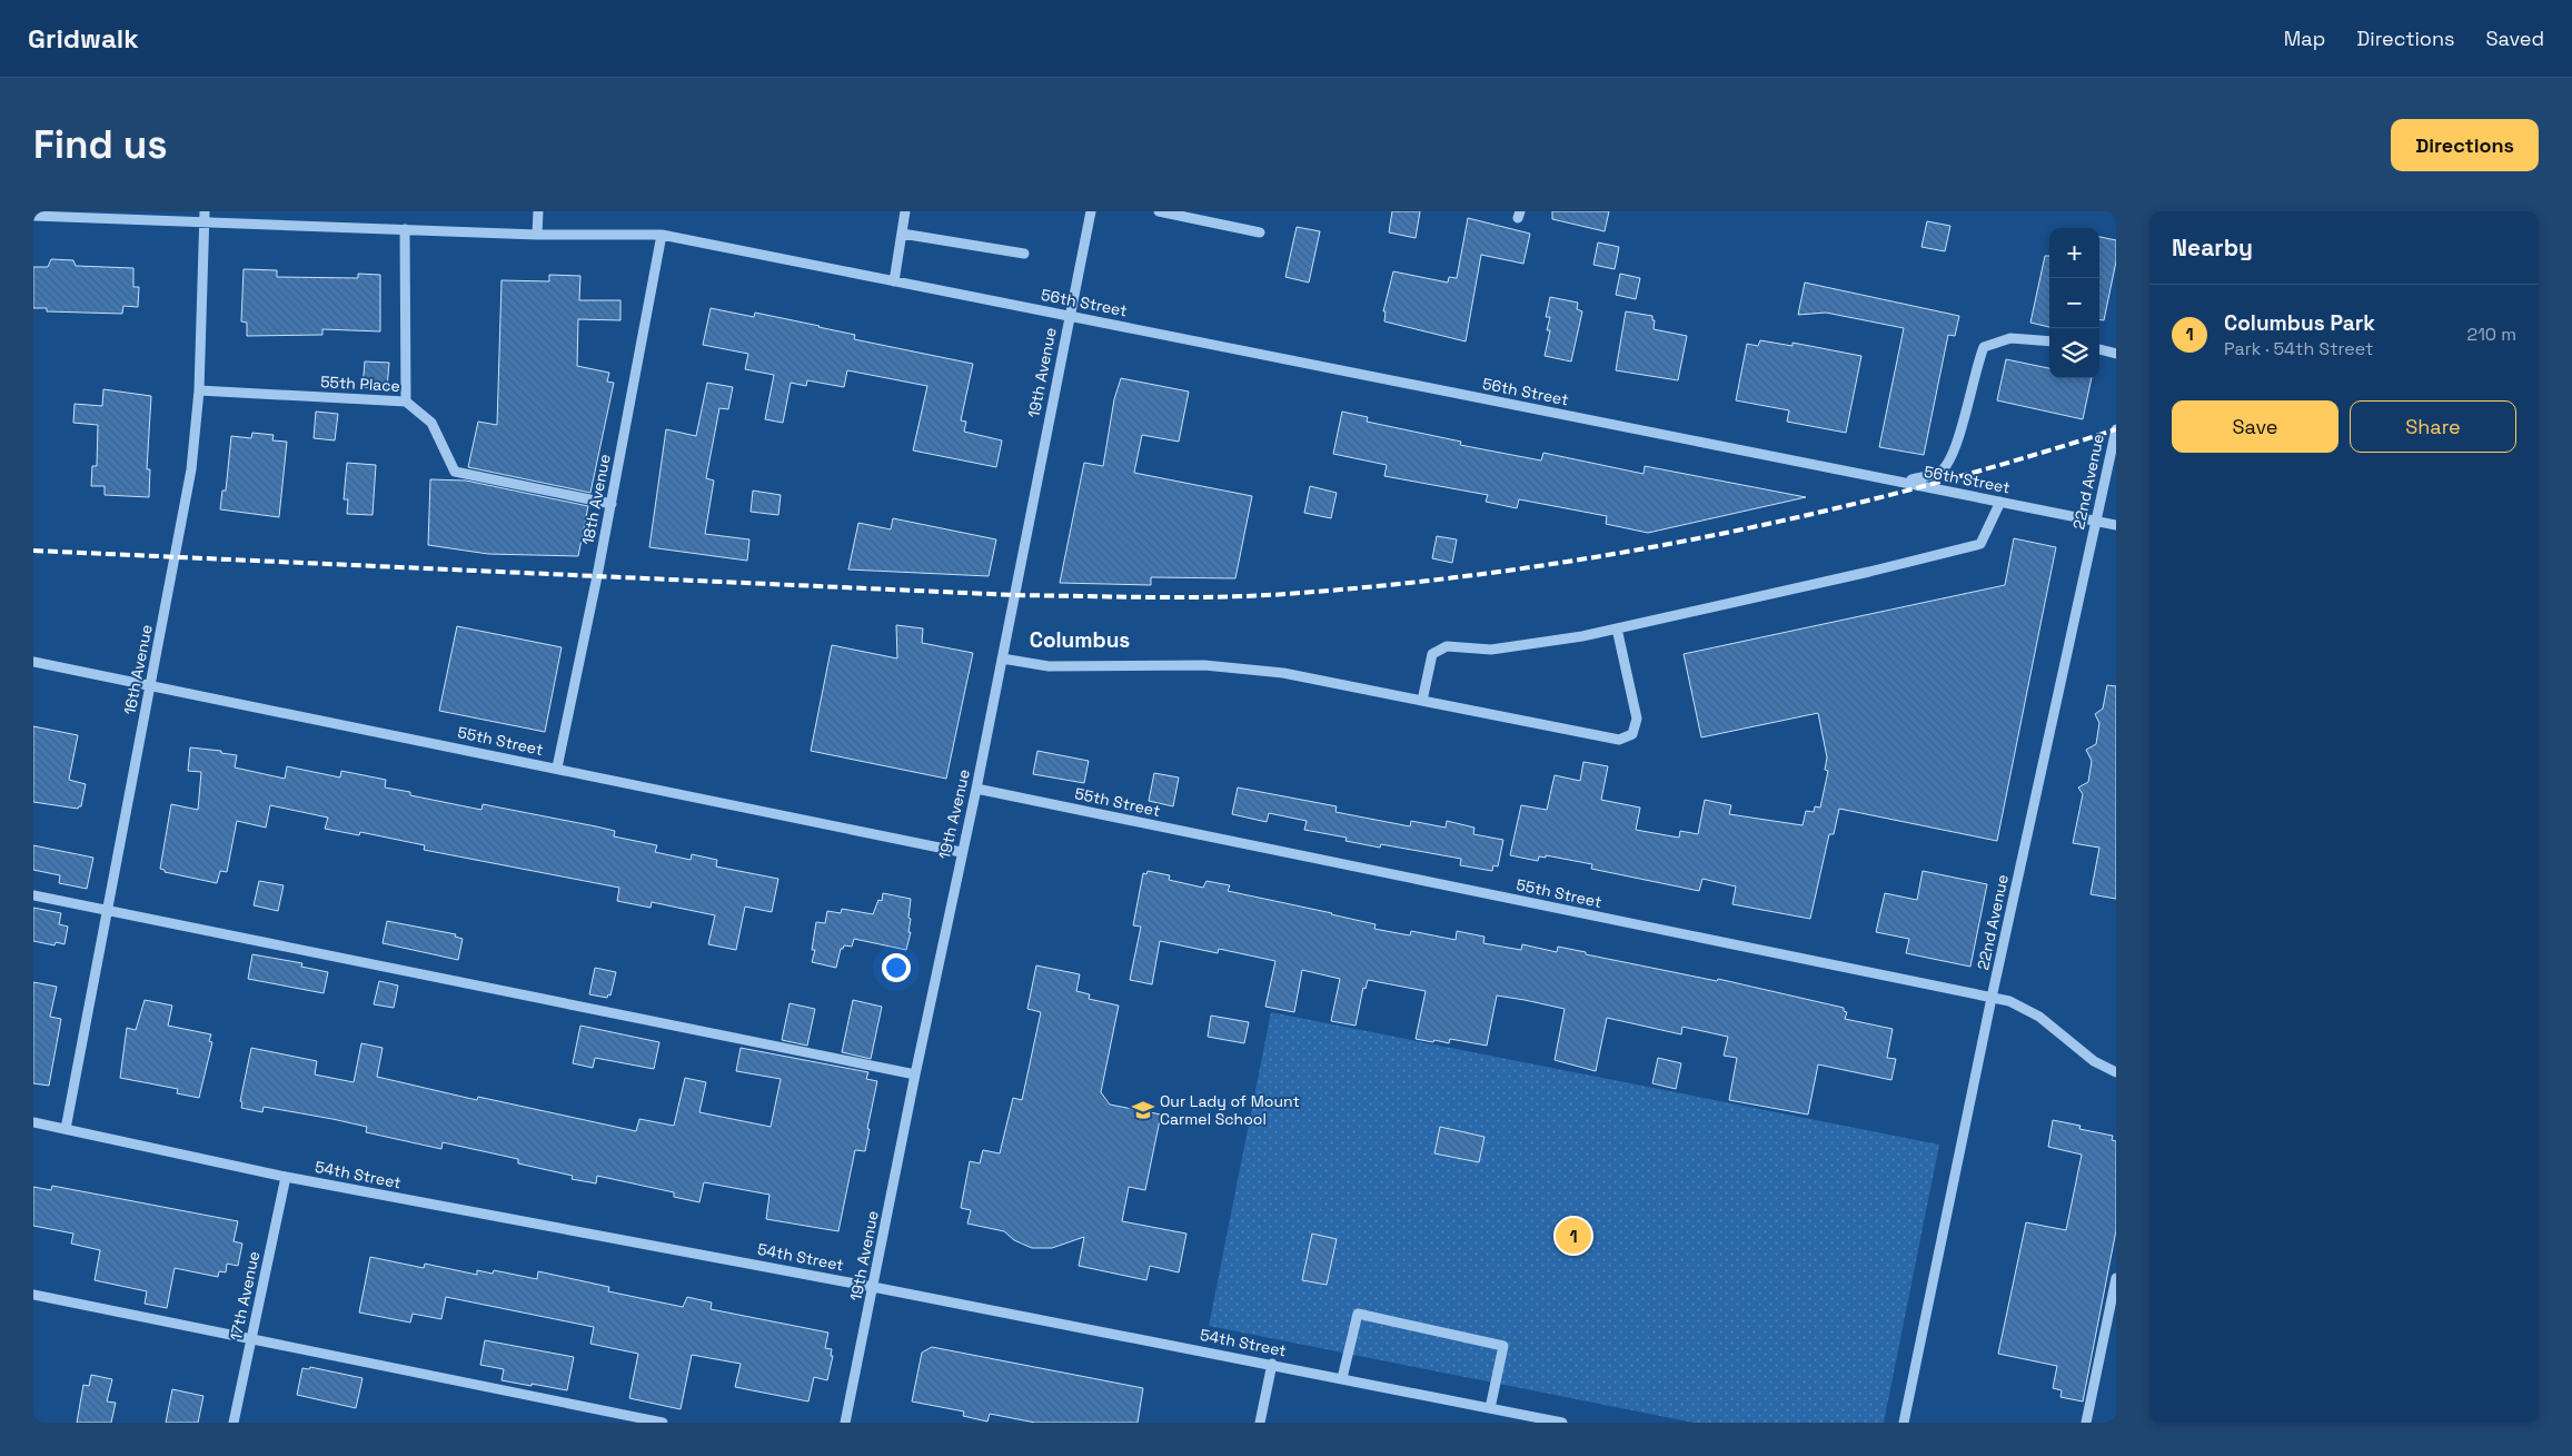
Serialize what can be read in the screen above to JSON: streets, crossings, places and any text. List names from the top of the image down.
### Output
{
  "streets": {
    "street": [
      "56th Street",
      "19th Avenue",
      "55th Place",
      "22nd Avenue",
      "18th Avenue",
      "16th Avenue",
      "55th Street",
      "54th Street",
      "17th Avenue"
    ]
  },
  "crossings": [
    ["56th Street", "19th Avenue"],
    ["56th Street", "22nd Avenue"],
    ["56th Street", "18th Avenue"],
    ["56th Street", "16th Avenue"],
    ["19th Avenue", "55th Street"],
    ["19th Avenue", "54th Street"],
    ["55th Place", "18th Avenue"],
    ["55th Place", "16th Avenue"],
    ["22nd Avenue", "55th Street"],
    ["18th Avenue", "55th Street"],
    ["16th Avenue", "55th Street"],
    ["16th Avenue", "54th Street"],
    ["54th Street", "17th Avenue"]
  ],
  "districts": ["Columbus"],
  "places": {
    "school or university": ["Our Lady of Mount Carmel School"]
  },
  "page": {
    "header": "Gridwalk",
    "nav": ["Map", "Directions", "Saved"],
    "buttons": [
      "Directions",
      ["Save", "Share"]
    ],
    "title": "Find us",
    "heading": "Nearby",
    "map_buttons": ["+", "−"],
    "list": [
      {
        "mark": "1",
        "name": "Columbus Park",
        "note": "Park · 54th Street",
        "value": "210 m"
      }
    ],
    "pins": "1"
  }
}
